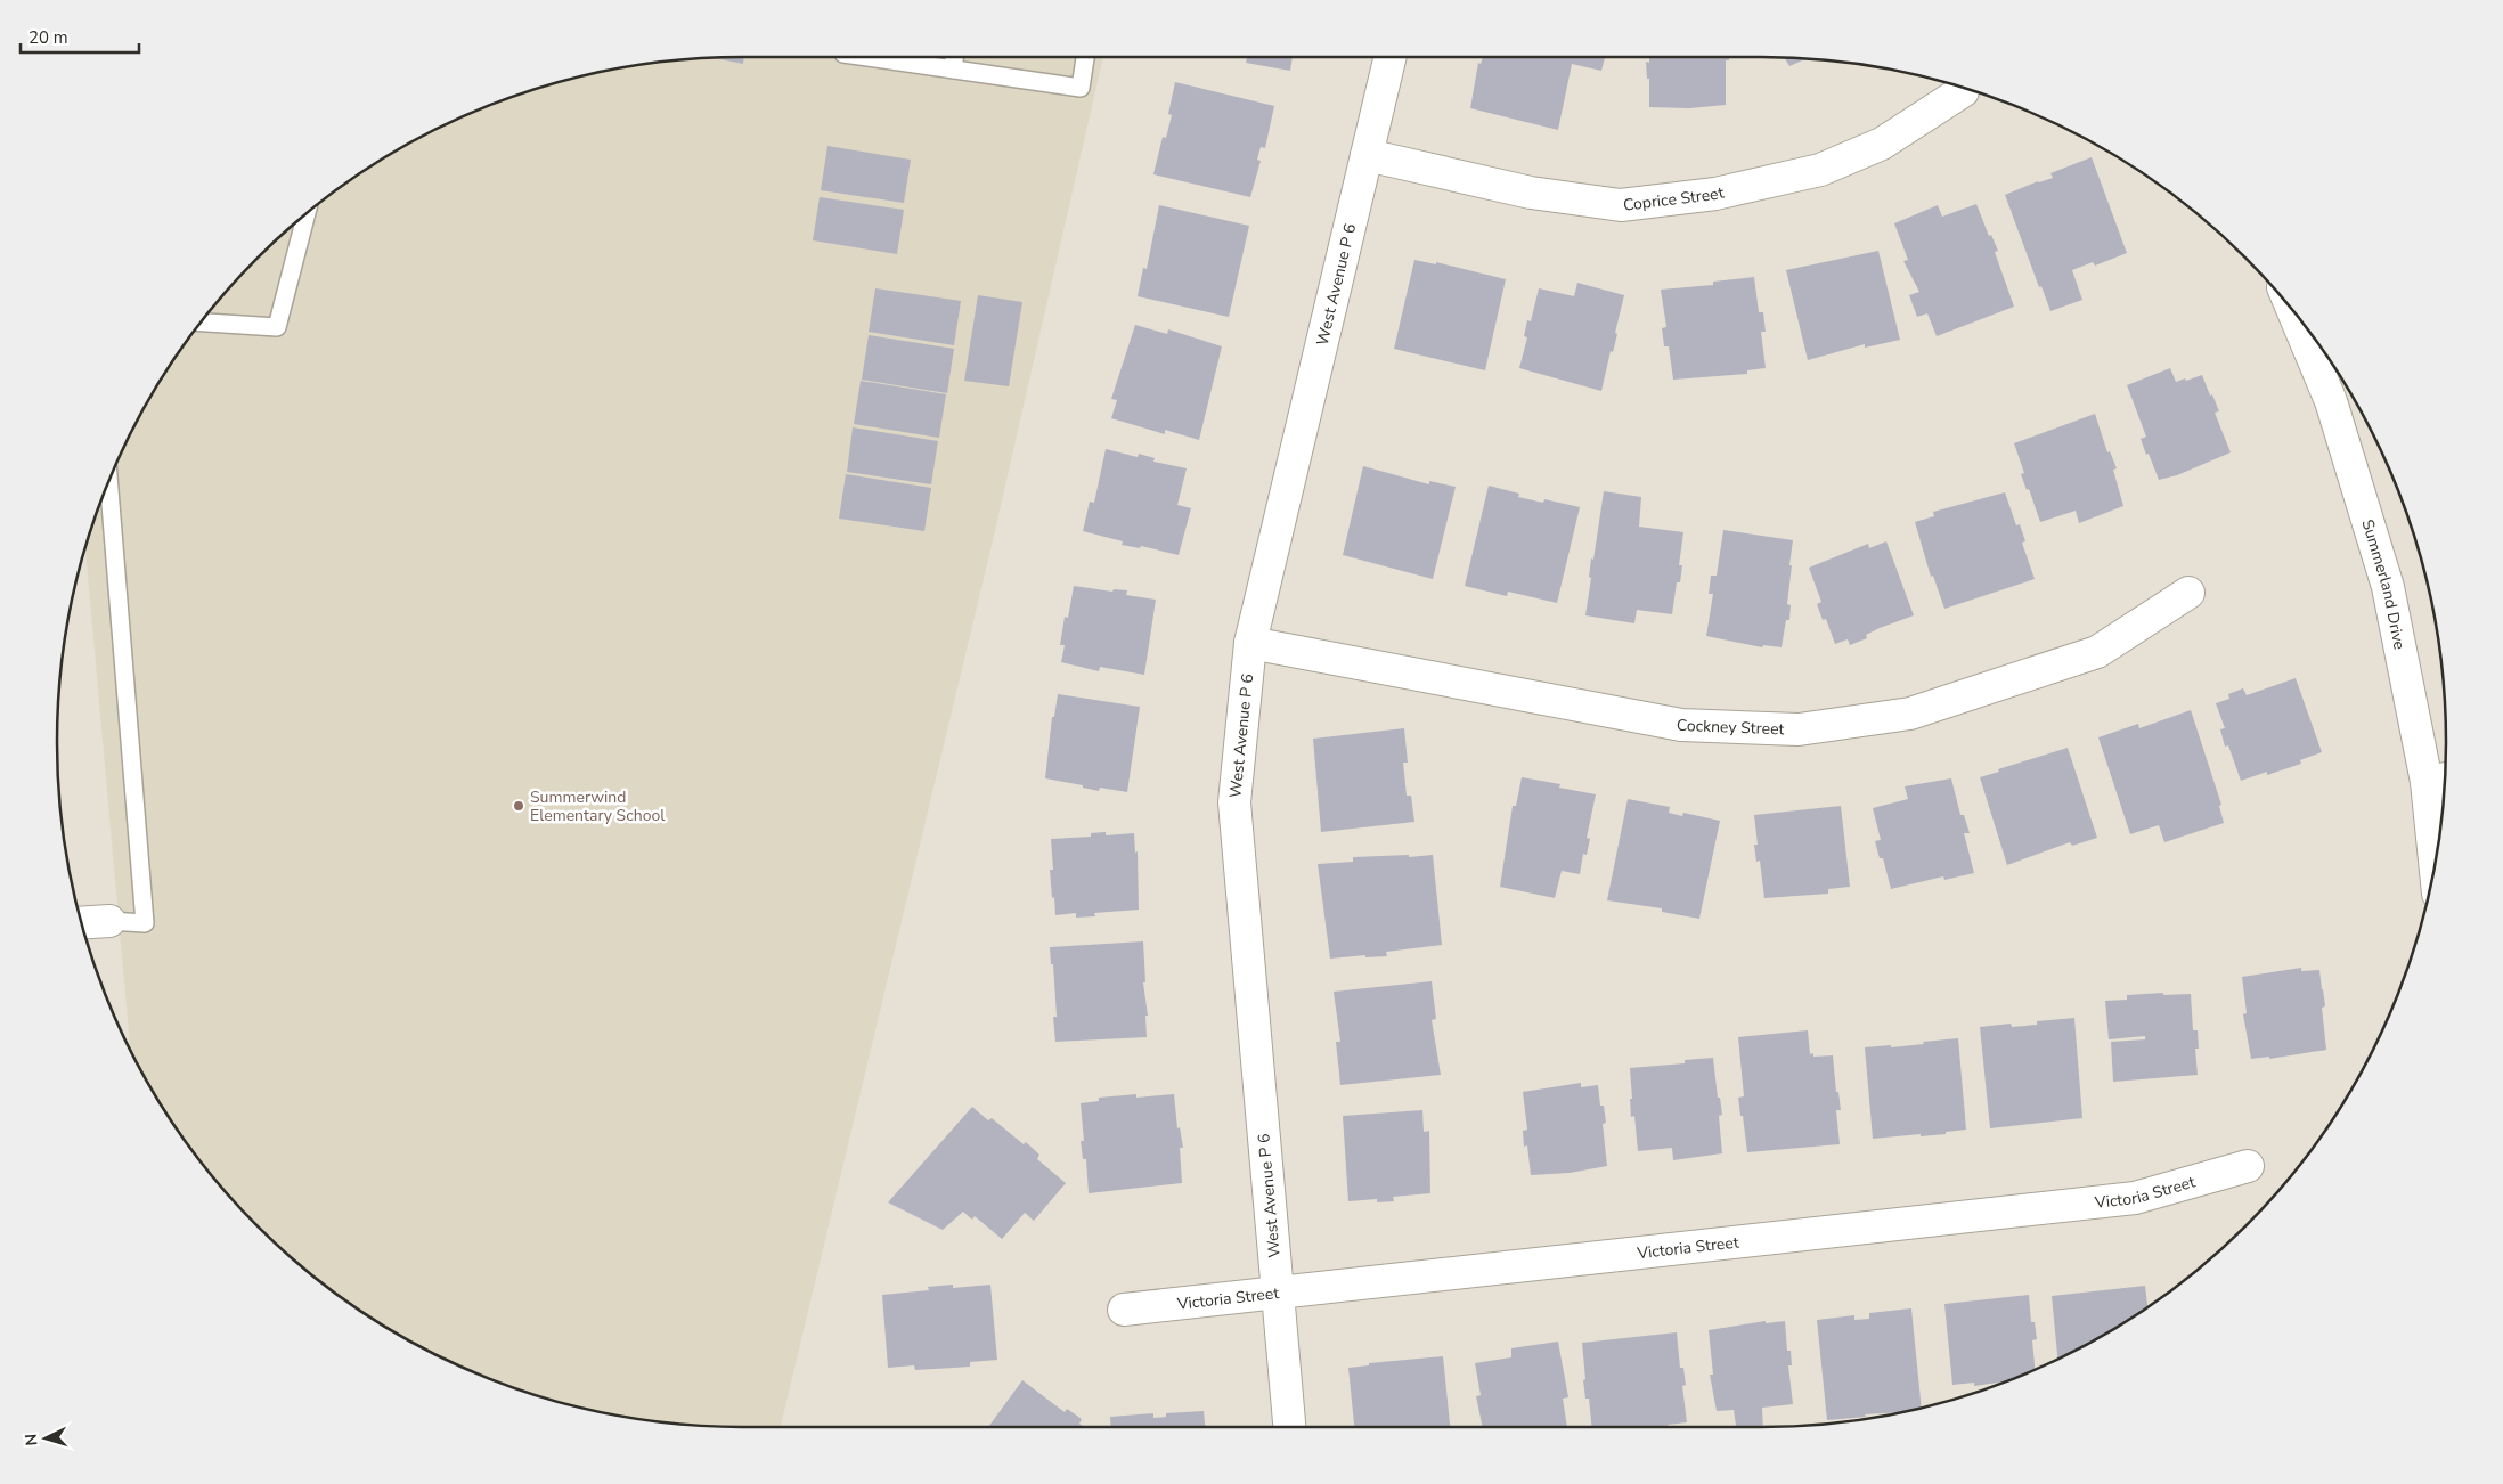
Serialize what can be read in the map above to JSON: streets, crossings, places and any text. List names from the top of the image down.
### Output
{
  "streets": {
    "street": [
      "Coprice Street",
      "West Avenue P 6",
      "Summerland Drive",
      "Cockney Street",
      "Victoria Street"
    ]
  },
  "crossings": [
    ["Coprice Street", "West Avenue P 6"],
    ["West Avenue P 6", "Cockney Street"],
    ["West Avenue P 6", "Victoria Street"]
  ],
  "places": ["Summerwind Elementary School"],
  "scale_bar": "20 m",
  "north": "left"
}
